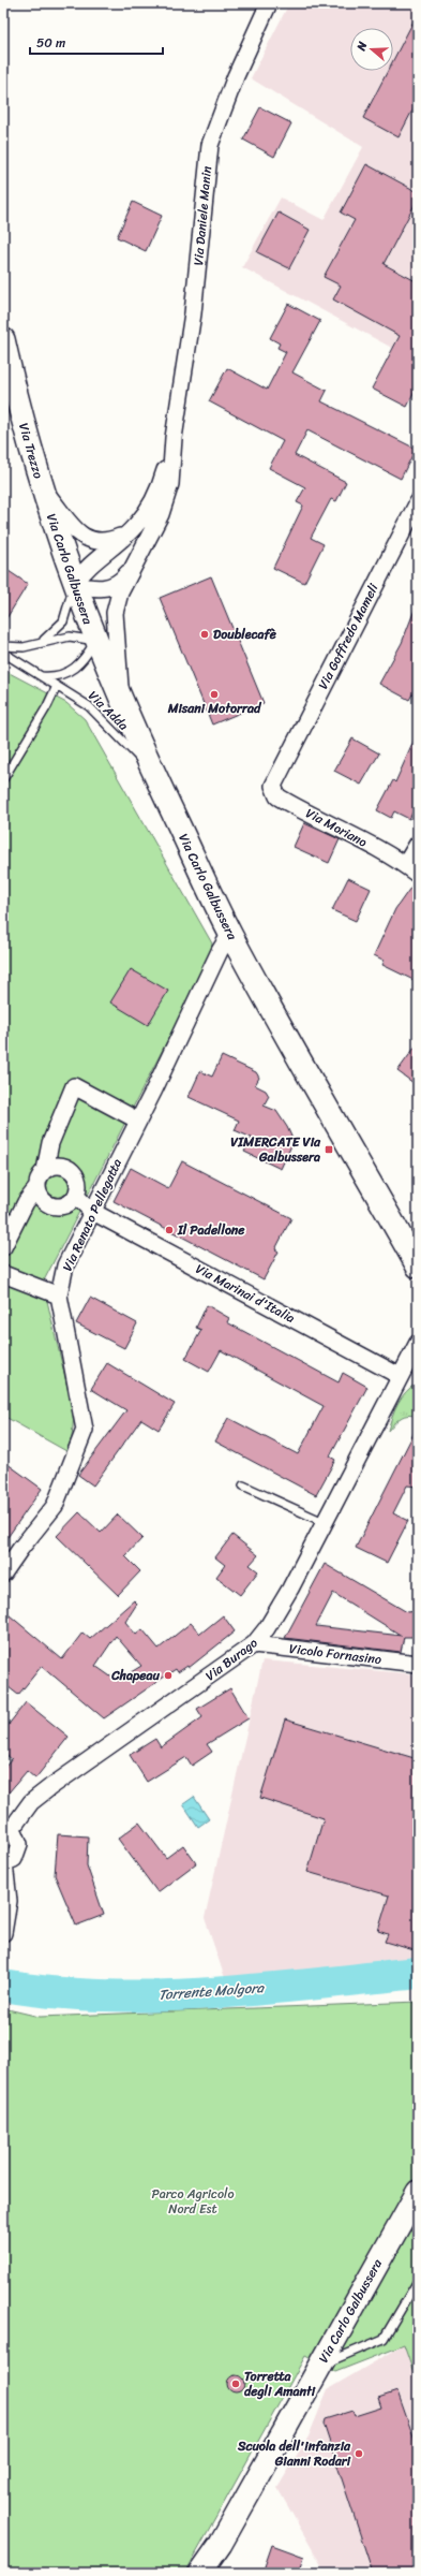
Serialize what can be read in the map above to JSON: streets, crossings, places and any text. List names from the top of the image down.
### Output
{
  "streets": {
    "street": [
      "Via Daniele Manin",
      "Via Trezzo",
      "Via Carlo Galbussera",
      "Via Goffredo Mameli",
      "Via Moriano",
      "Via Renato Pellegatta",
      "Via Marinai d'Italia",
      "Vicolo Fornasino",
      "Via Burago"
    ],
    "lane": ["Via Adda"]
  },
  "crossings": [
    ["Via Daniele Manin", "Via Trezzo"],
    ["Via Daniele Manin", "Via Carlo Galbussera"],
    ["Via Trezzo", "Via Carlo Galbussera"],
    ["Via Carlo Galbussera", "Via Adda"],
    ["Via Carlo Galbussera", "Via Renato Pellegatta"],
    ["Via Goffredo Mameli", "Via Moriano"],
    ["Via Renato Pellegatta", "Via Marinai d'Italia"],
    ["Via Marinai d'Italia", "Via Burago"],
    ["Vicolo Fornasino", "Via Burago"]
  ],
  "water": ["Torrente Molgora"],
  "parks": ["Parco Agricolo Nord Est"],
  "places": {
    "other": [
      "Doublecafè",
      "Misani Motorrad",
      "Il Padellone",
      "Chapeau",
      "Torretta degli Amanti",
      "Scuola dell'infanzia Gianni Rodari"
    ],
    "transit": ["VIMERCATE Via Galbussera"]
  },
  "scale_bar": "50 m",
  "north": "left"
}
